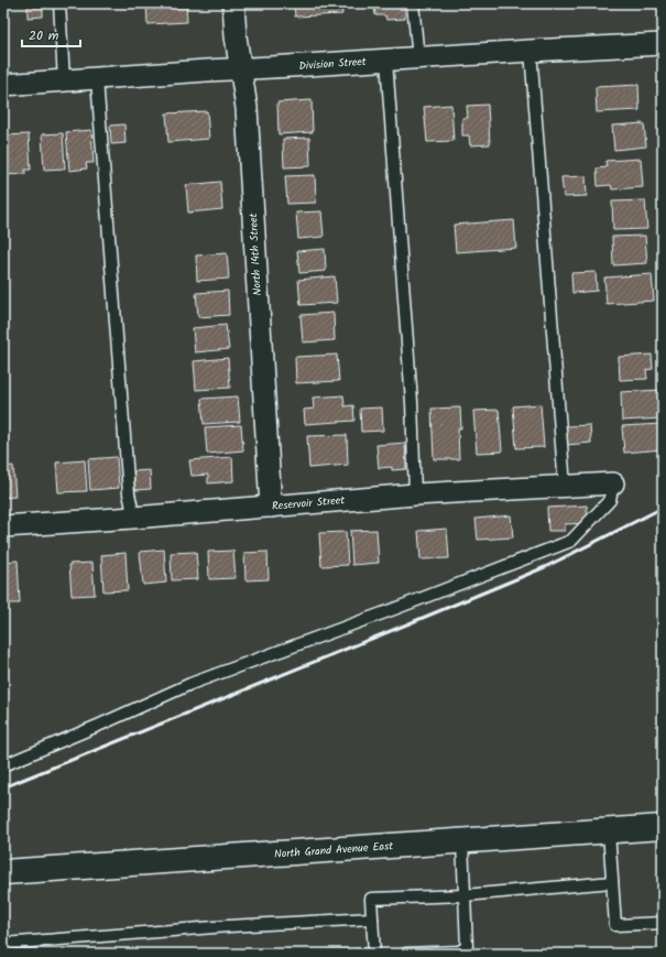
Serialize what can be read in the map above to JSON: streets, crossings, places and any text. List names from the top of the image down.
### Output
{
  "streets": {
    "street": [
      "Division Street",
      "North 14th Street",
      "Reservoir Street",
      "North Grand Avenue East"
    ]
  },
  "crossings": [
    ["Division Street", "North 14th Street"],
    ["North 14th Street", "Reservoir Street"]
  ],
  "scale_bar": "20 m"
}
